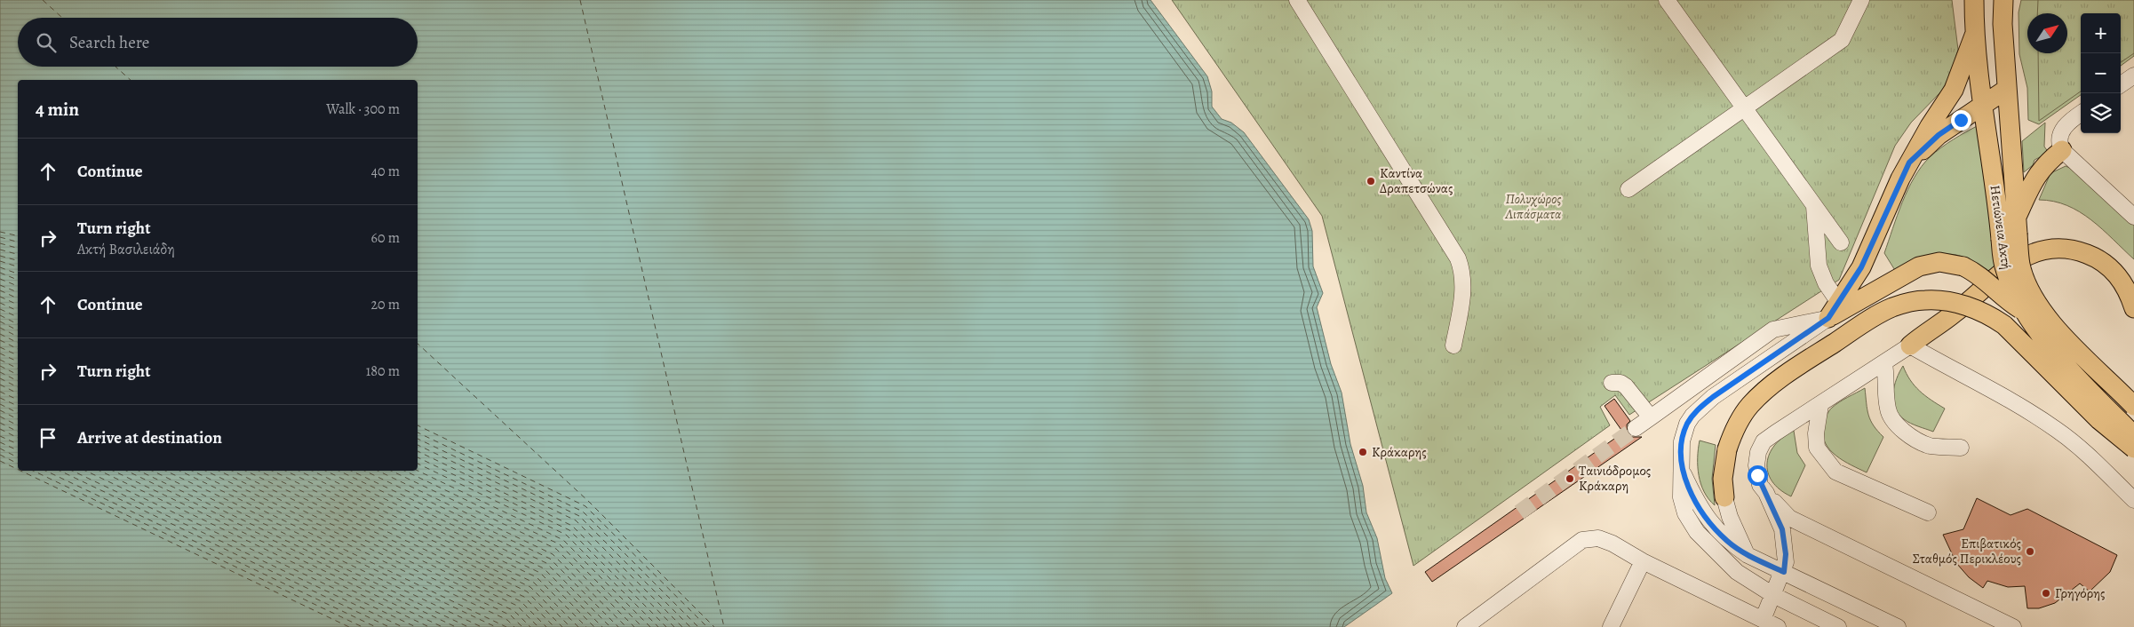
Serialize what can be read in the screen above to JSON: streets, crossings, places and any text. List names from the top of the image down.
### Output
{
  "streets": {
    "main road": ["Ηετιώνεια Ακτή"]
  },
  "parks": ["Πολυχώρος Λιπάσματα"],
  "places": [
    "Καντίνα Δραπετσώνας",
    "Κράκαρης",
    "Ταινιόδρομος Κράκαρη",
    "Επιβατικός Σταθμός Περικλέους",
    "Γρηγόρης"
  ],
  "north": "top right",
  "page": {
    "map_buttons": ["+", "−"],
    "search": "Search here",
    "heading": ["4 min", "Walk · 300 m"],
    "list": [
      ["Continue", "40 m"],
      ["Turn right", "Ακτή Βασιλειάδη", "60 m"],
      ["Continue", "20 m"],
      ["Turn right", "180 m"],
      "Arrive at destination"
    ]
  }
}
